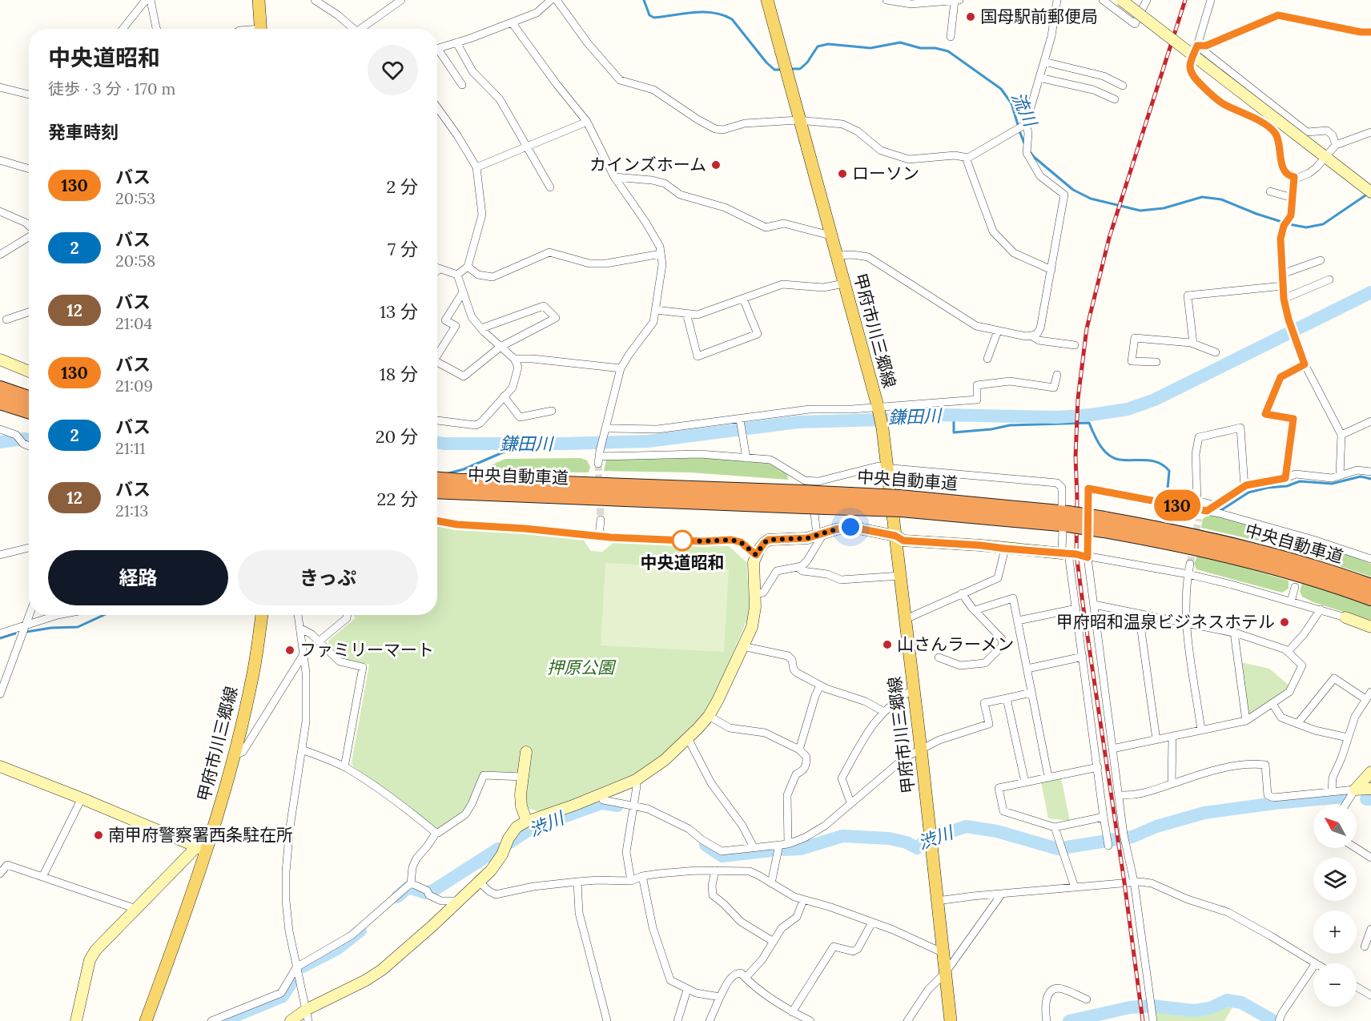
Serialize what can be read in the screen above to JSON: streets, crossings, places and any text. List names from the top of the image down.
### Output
{
  "streets": {
    "highway": ["中央自動車道"],
    "main road": ["甲府市川三郷線"]
  },
  "water": ["流川", "鎌田川", "渋川"],
  "parks": ["押原公園"],
  "places": [
    "国母駅前郵便局",
    "カインズホーム",
    "ローソン",
    "中央道昭和",
    "甲府昭和温泉ビジネスホテル",
    "山さんラーメン",
    "ファミリーマート",
    "南甲府警察署西条駐在所"
  ],
  "lines": ["bus line 130"],
  "north": "top left",
  "page": {
    "on_map": "130",
    "heading": [
      ["中央道昭和", "徒歩 · 3 分 · 170 m"],
      "発車時刻"
    ],
    "list": [
      {
        "mark": "130",
        "name": "バス",
        "note": "20:53",
        "value": "2 分"
      },
      {
        "mark": "2",
        "name": "バス",
        "note": "20:58",
        "value": "7 分"
      },
      {
        "mark": "12",
        "name": "バス",
        "note": "21:04",
        "value": "13 分"
      },
      {
        "mark": "130",
        "name": "バス",
        "note": "21:09",
        "value": "18 分"
      },
      {
        "mark": "2",
        "name": "バス",
        "note": "21:11",
        "value": "20 分"
      },
      {
        "mark": "12",
        "name": "バス",
        "note": "21:13",
        "value": "22 分"
      }
    ],
    "buttons": ["経路", "きっぷ"],
    "map_buttons": ["+", "−"]
  }
}
